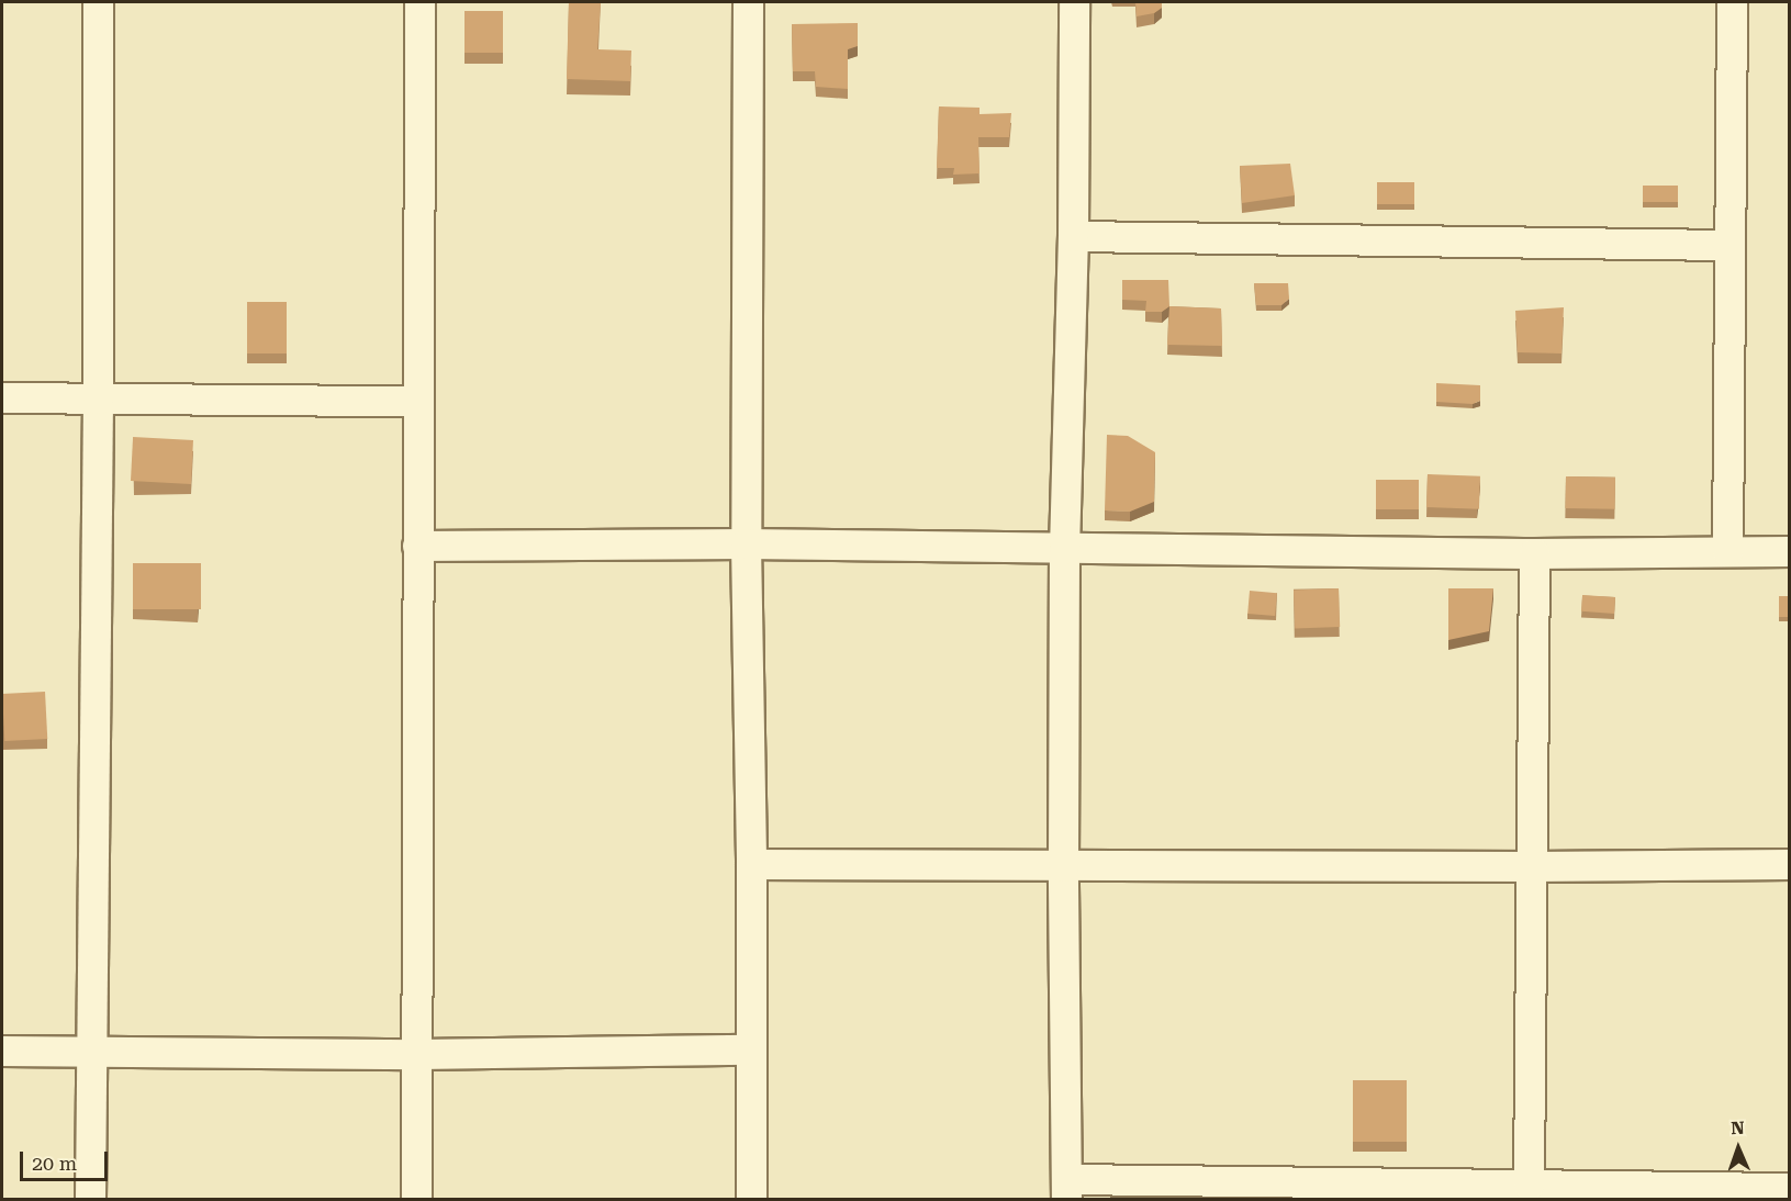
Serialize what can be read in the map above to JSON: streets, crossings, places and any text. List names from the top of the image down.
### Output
{
  "scale_bar": "20 m",
  "north": "top"
}
